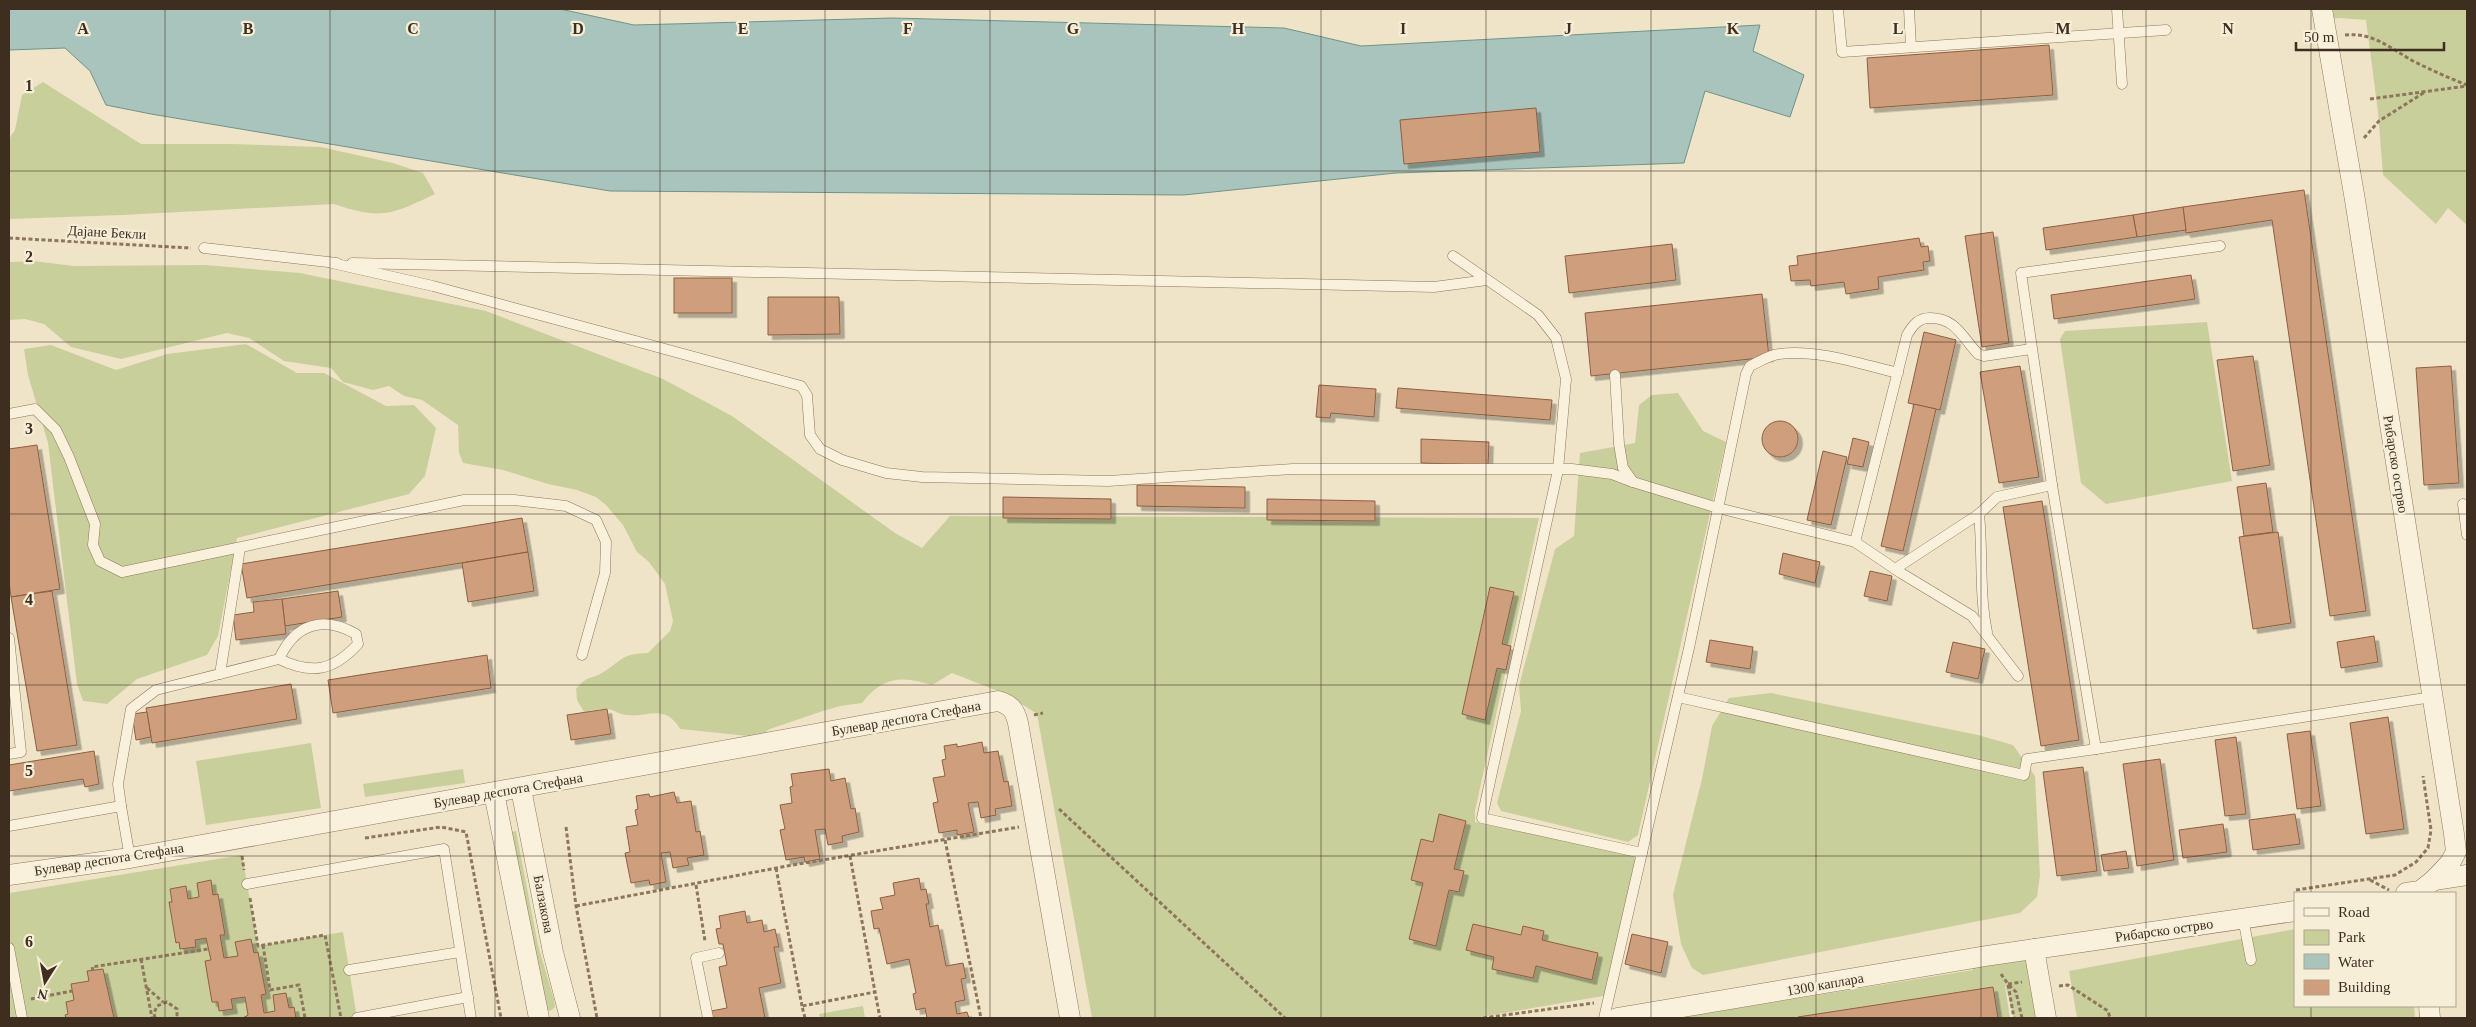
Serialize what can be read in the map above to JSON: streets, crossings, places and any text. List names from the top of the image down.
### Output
{
  "streets": {
    "street": [
      "Рибарско острво",
      "Булевар деспота Стефана",
      "Балзакова",
      "1300 каплара"
    ],
    "path": ["Дајане Бекли"]
  },
  "crossings": [
    ["Рибарско острво", "1300 каплара"],
    ["Булевар деспота Стефана", "Балзакова"]
  ],
  "legend": [
    "Road",
    "Park",
    "Water",
    "Building"
  ],
  "scale_bar": "50 m",
  "north": "bottom",
  "grid": {
    "columns": [
      "A",
      "B",
      "C",
      "D",
      "E",
      "F",
      "G",
      "H",
      "I",
      "J",
      "K",
      "L",
      "M",
      "N"
    ],
    "rows": [
      "1",
      "2",
      "3",
      "4",
      "5",
      "6"
    ]
  }
}
